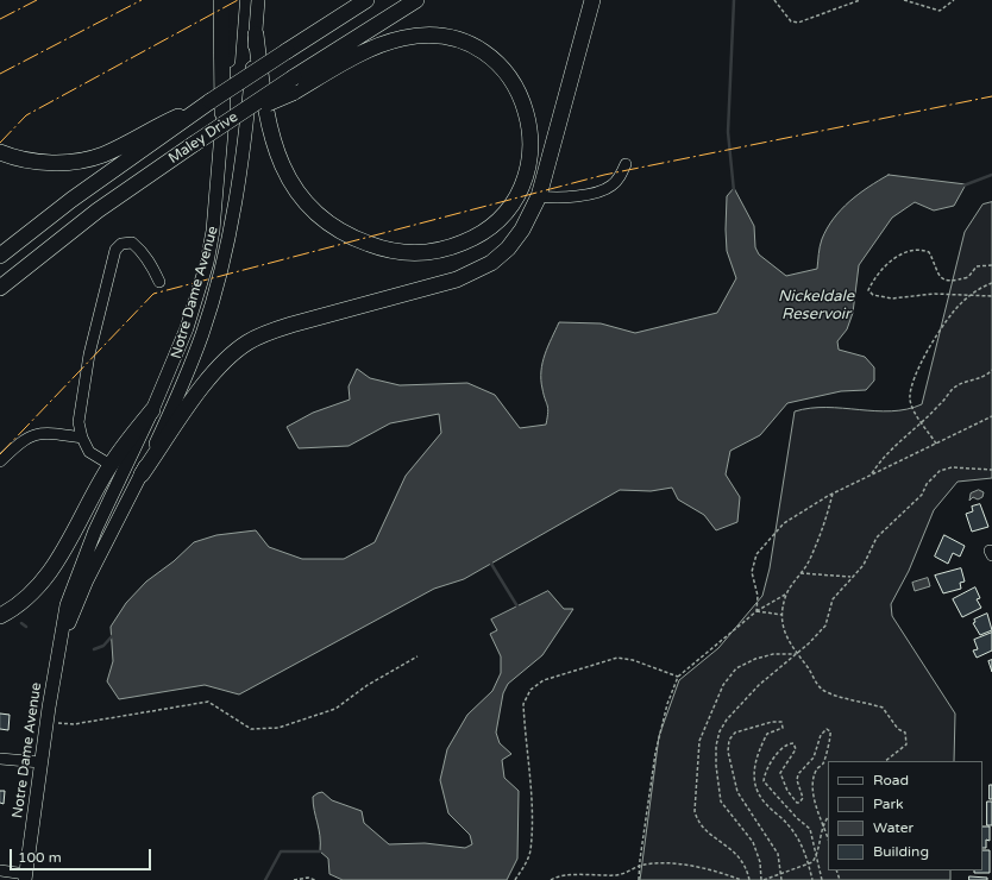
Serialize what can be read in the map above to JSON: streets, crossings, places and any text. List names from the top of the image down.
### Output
{
  "streets": {
    "highway": ["Maley Drive"],
    "main road": ["Notre Dame Avenue"]
  },
  "crossings": [
    ["Maley Drive", "Notre Dame Avenue"]
  ],
  "water": ["Nickeldale Reservoir"],
  "legend": [
    "Road",
    "Park",
    "Water",
    "Building"
  ],
  "scale_bar": "100 m"
}
